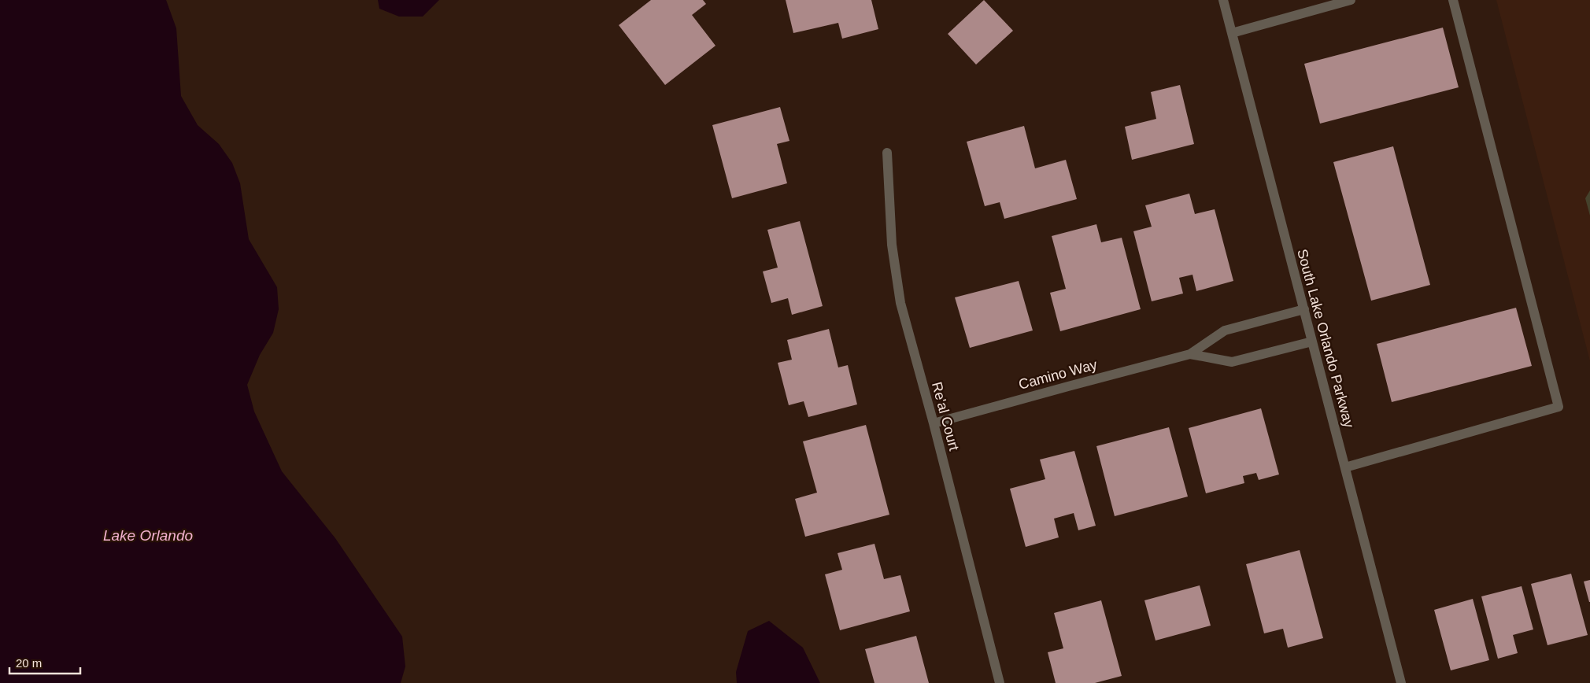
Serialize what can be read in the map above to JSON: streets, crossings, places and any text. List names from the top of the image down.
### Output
{
  "streets": {
    "street": ["South Lake Orlando Parkway", "Camino Way", "Re'al Court"]
  },
  "crossings": [
    ["South Lake Orlando Parkway", "Camino Way"],
    ["Camino Way", "Re'al Court"]
  ],
  "water": ["Lake Orlando"],
  "scale_bar": "20 m"
}
